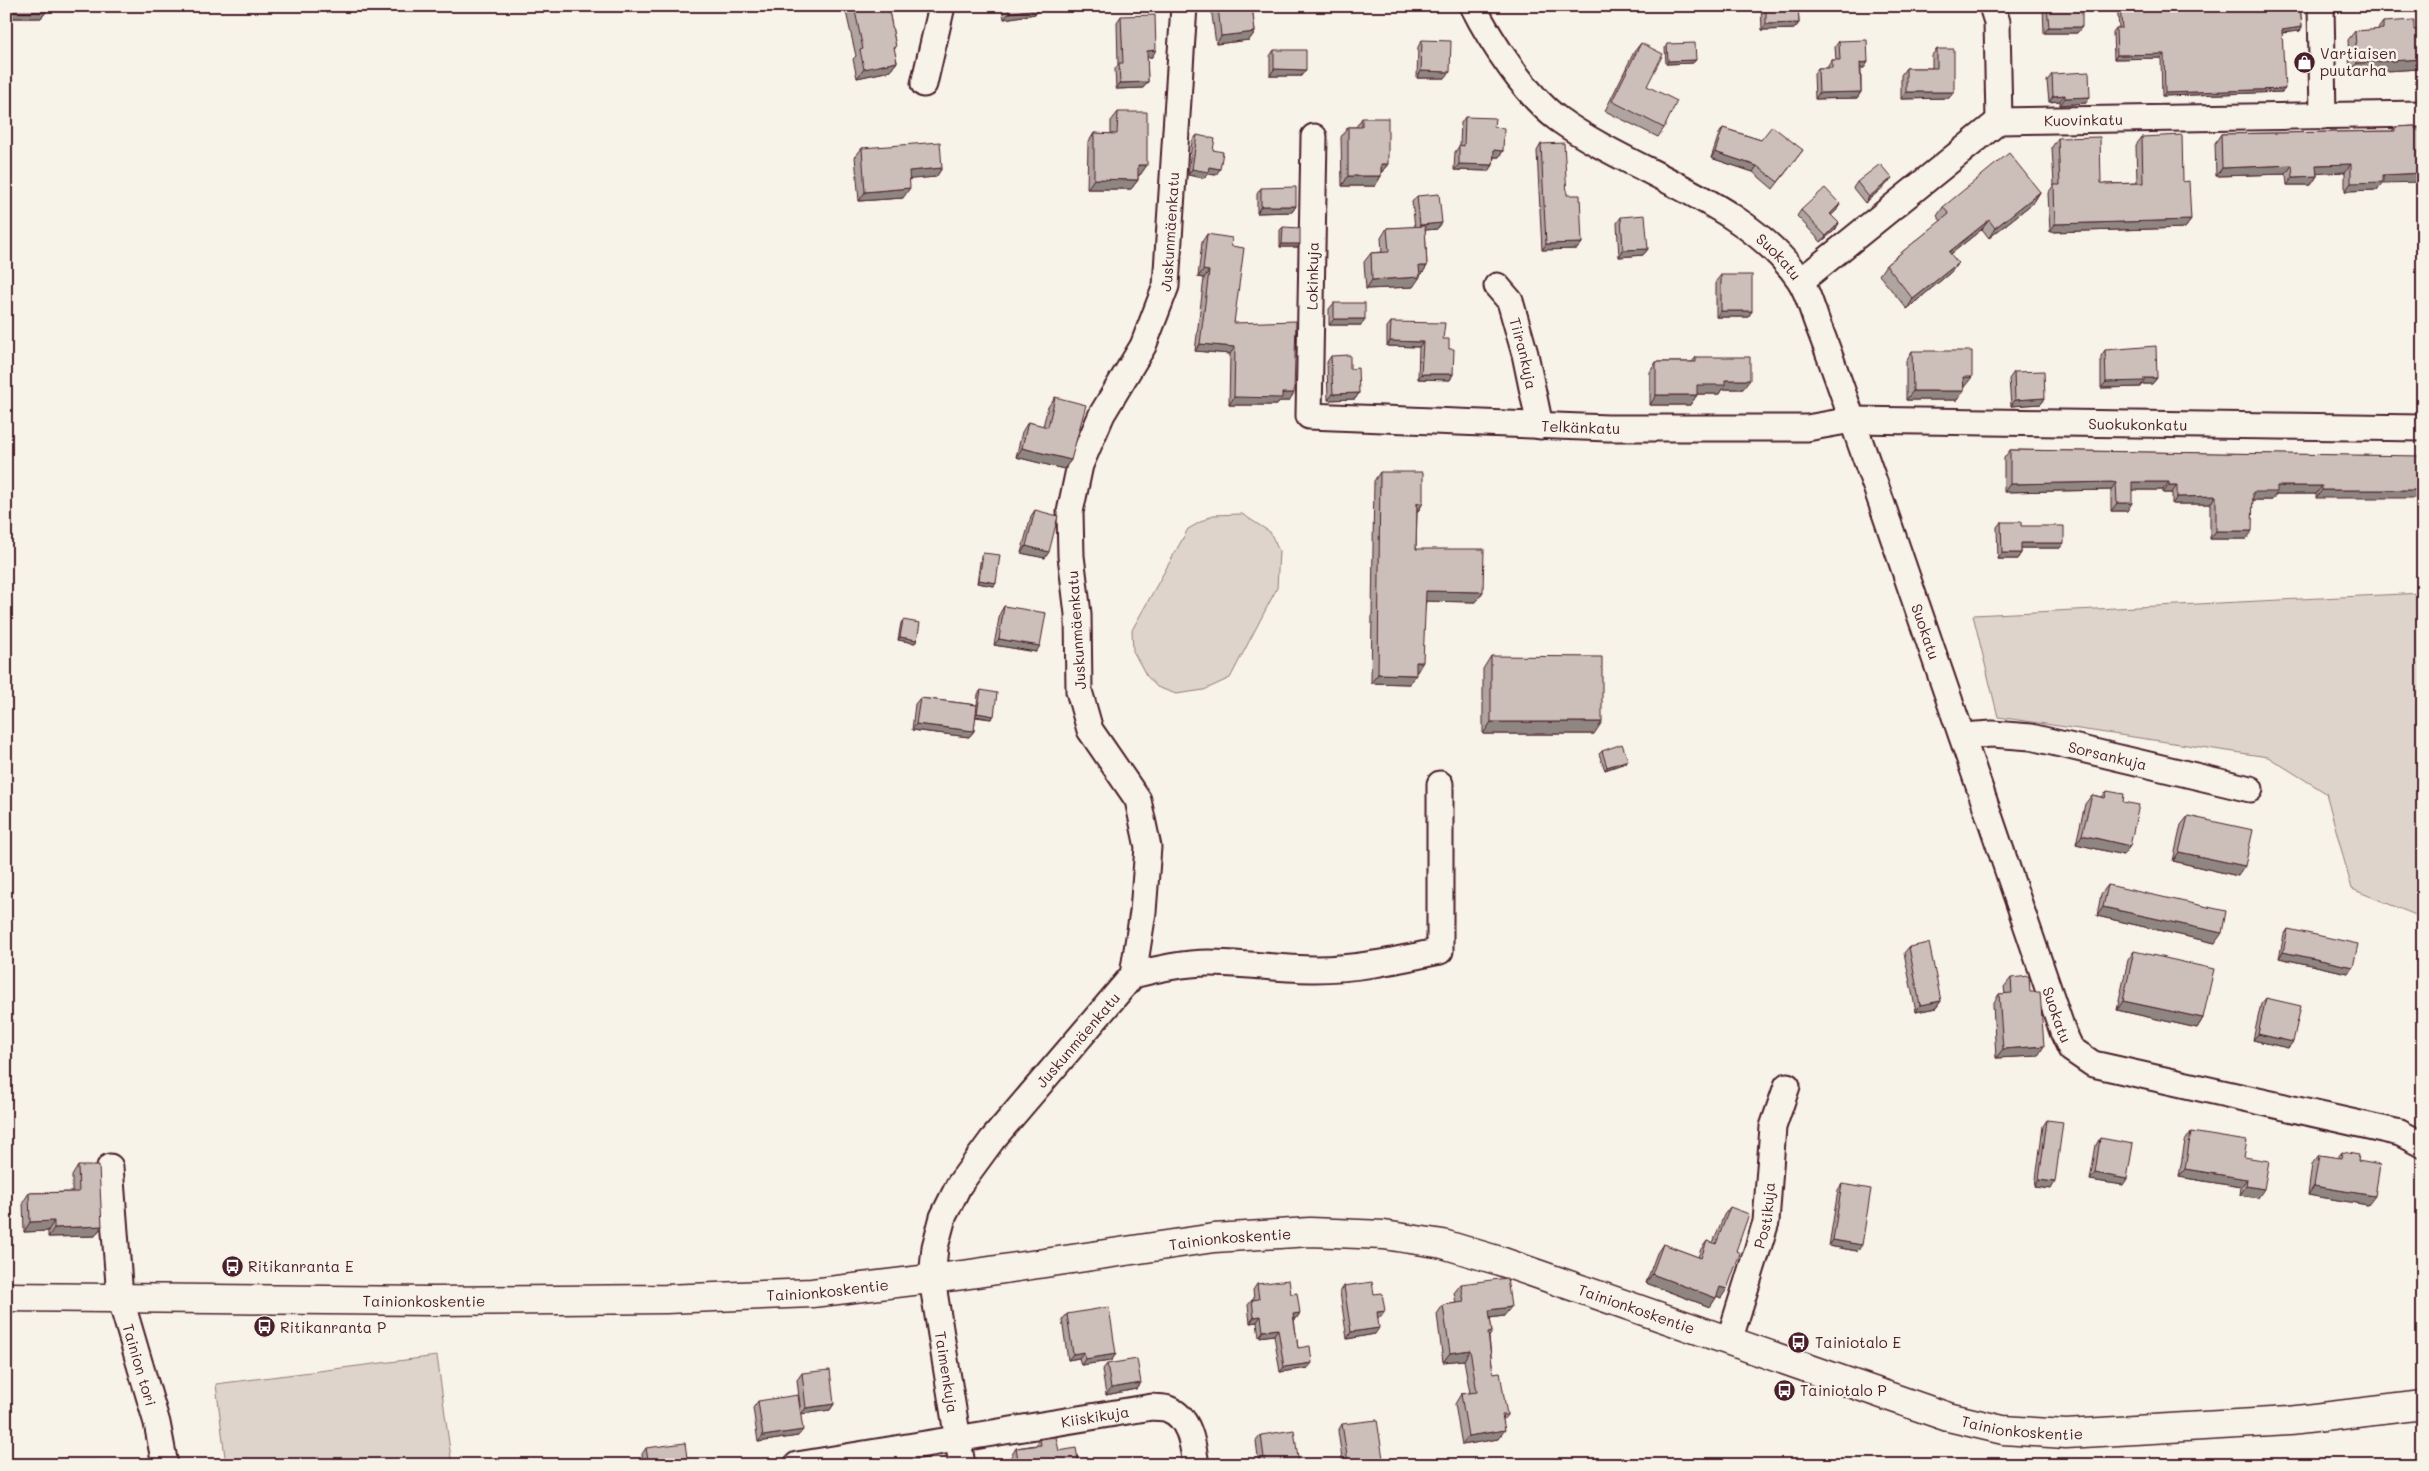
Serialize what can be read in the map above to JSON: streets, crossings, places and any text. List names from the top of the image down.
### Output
{
  "streets": {
    "street": [
      "Kuovinkatu",
      "Juskunmäenkatu",
      "Suokatu",
      "Lokinkuja",
      "Tiirankuja",
      "Suokukonkatu",
      "Telkänkatu",
      "Sorsankuja",
      "Postikuja",
      "Tainionkoskentie",
      "Tainion tori",
      "Taimenkuja",
      "Kiiskikuja"
    ]
  },
  "crossings": [
    ["Juskunmäenkatu", "Tainionkoskentie"],
    ["Juskunmäenkatu", "Taimenkuja"],
    ["Suokatu", "Suokukonkatu"],
    ["Suokatu", "Telkänkatu"],
    ["Suokatu", "Sorsankuja"],
    ["Lokinkuja", "Telkänkatu"],
    ["Tiirankuja", "Telkänkatu"],
    ["Suokukonkatu", "Telkänkatu"],
    ["Postikuja", "Tainionkoskentie"],
    ["Tainionkoskentie", "Tainion tori"],
    ["Tainionkoskentie", "Taimenkuja"],
    ["Taimenkuja", "Kiiskikuja"]
  ],
  "places": {
    "shop": ["Vartiaisen puutarha"],
    "bus stop": [
      "Ritikanranta E",
      "Ritikanranta P",
      "Tainiotalo E",
      "Tainiotalo P"
    ]
  }
}
